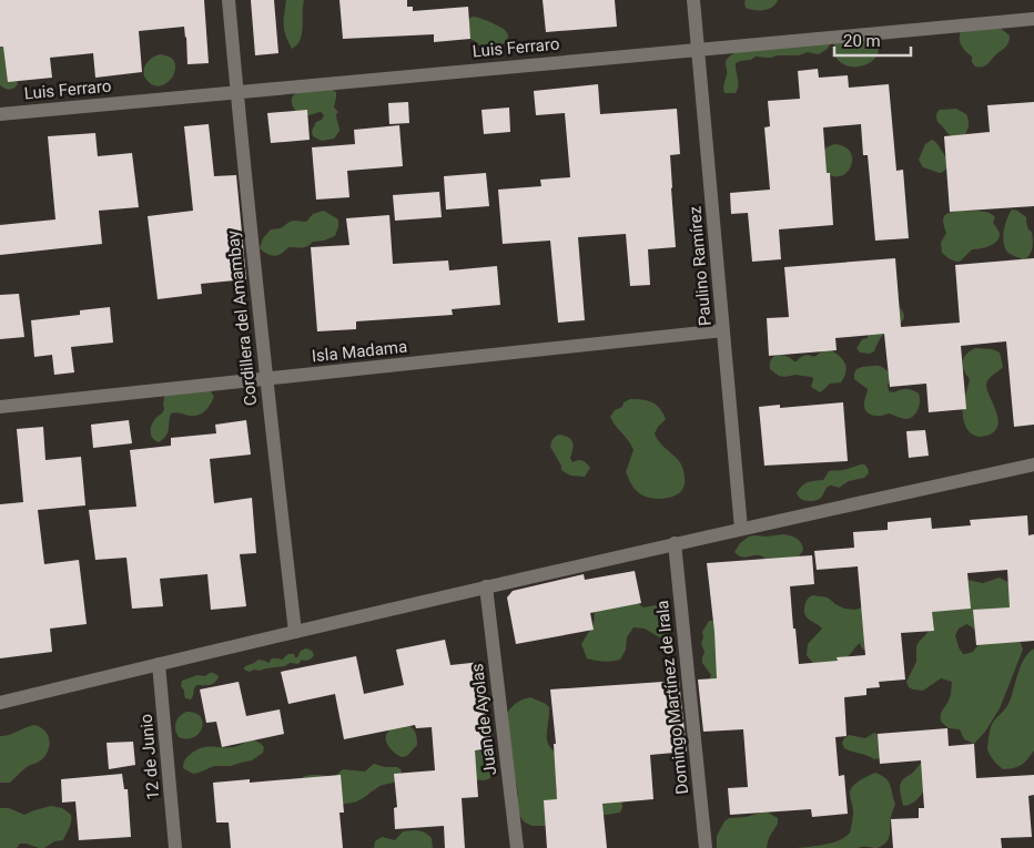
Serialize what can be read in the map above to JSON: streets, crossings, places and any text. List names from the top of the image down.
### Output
{
  "streets": {
    "street": [
      "Luis Ferraro",
      "Paulino Ramírez",
      "Cordillera del Amambay",
      "Isla Madama",
      "Domingo Martínez de Irala",
      "Juan de Ayolas",
      "12 de Junio"
    ]
  },
  "crossings": [
    ["Luis Ferraro", "Paulino Ramírez"],
    ["Luis Ferraro", "Cordillera del Amambay"],
    ["Paulino Ramírez", "Isla Madama"],
    ["Cordillera del Amambay", "Isla Madama"]
  ],
  "scale_bar": "20 m"
}
